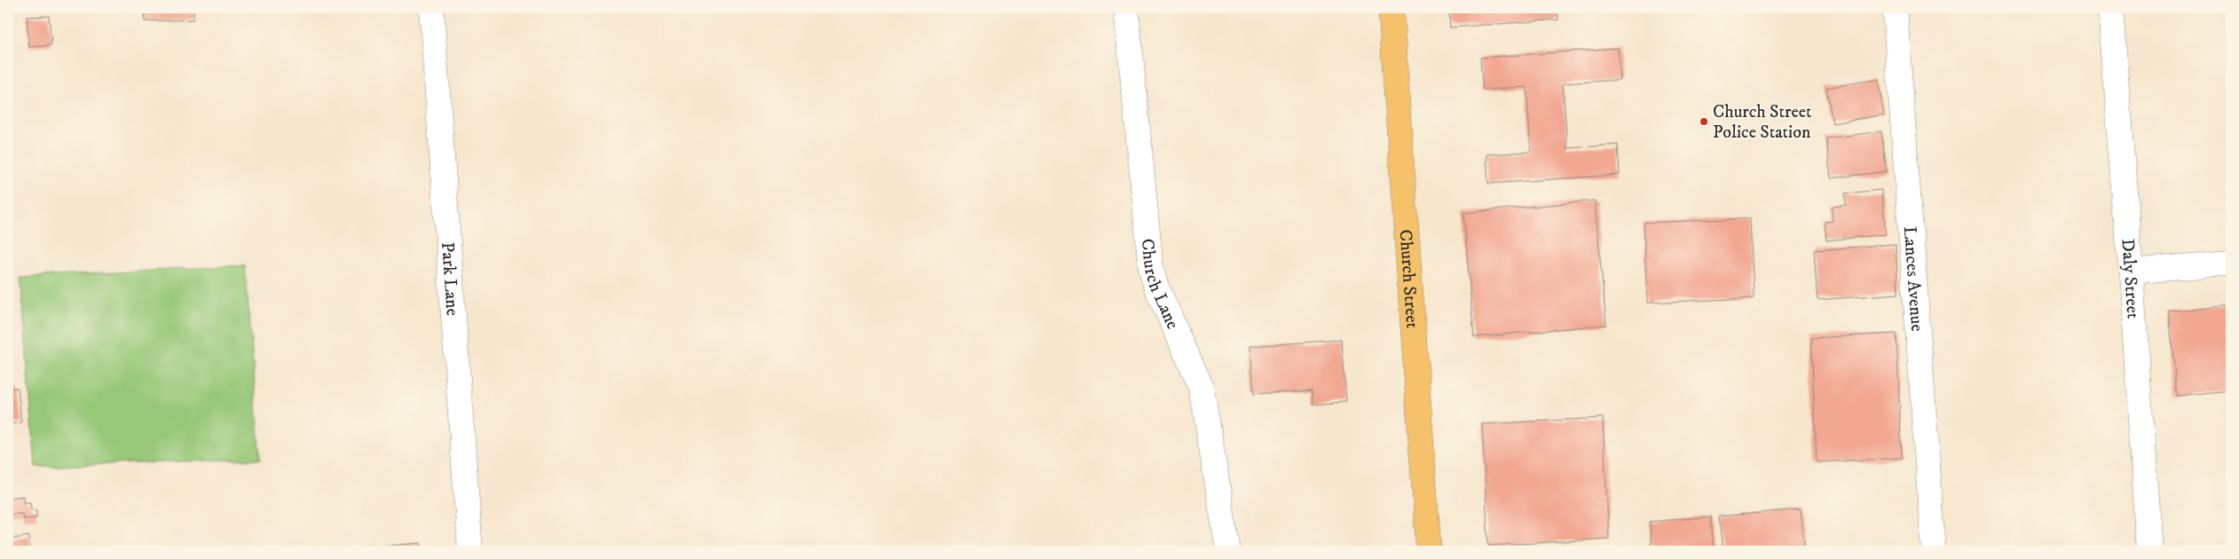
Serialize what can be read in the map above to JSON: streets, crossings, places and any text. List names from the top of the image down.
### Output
{
  "streets": {
    "main road": ["Church Street"],
    "street": [
      "Park Lane",
      "Lances Avenue",
      "Daly Street",
      "Church Lane"
    ]
  },
  "places": ["Church Street Police Station"]
}
